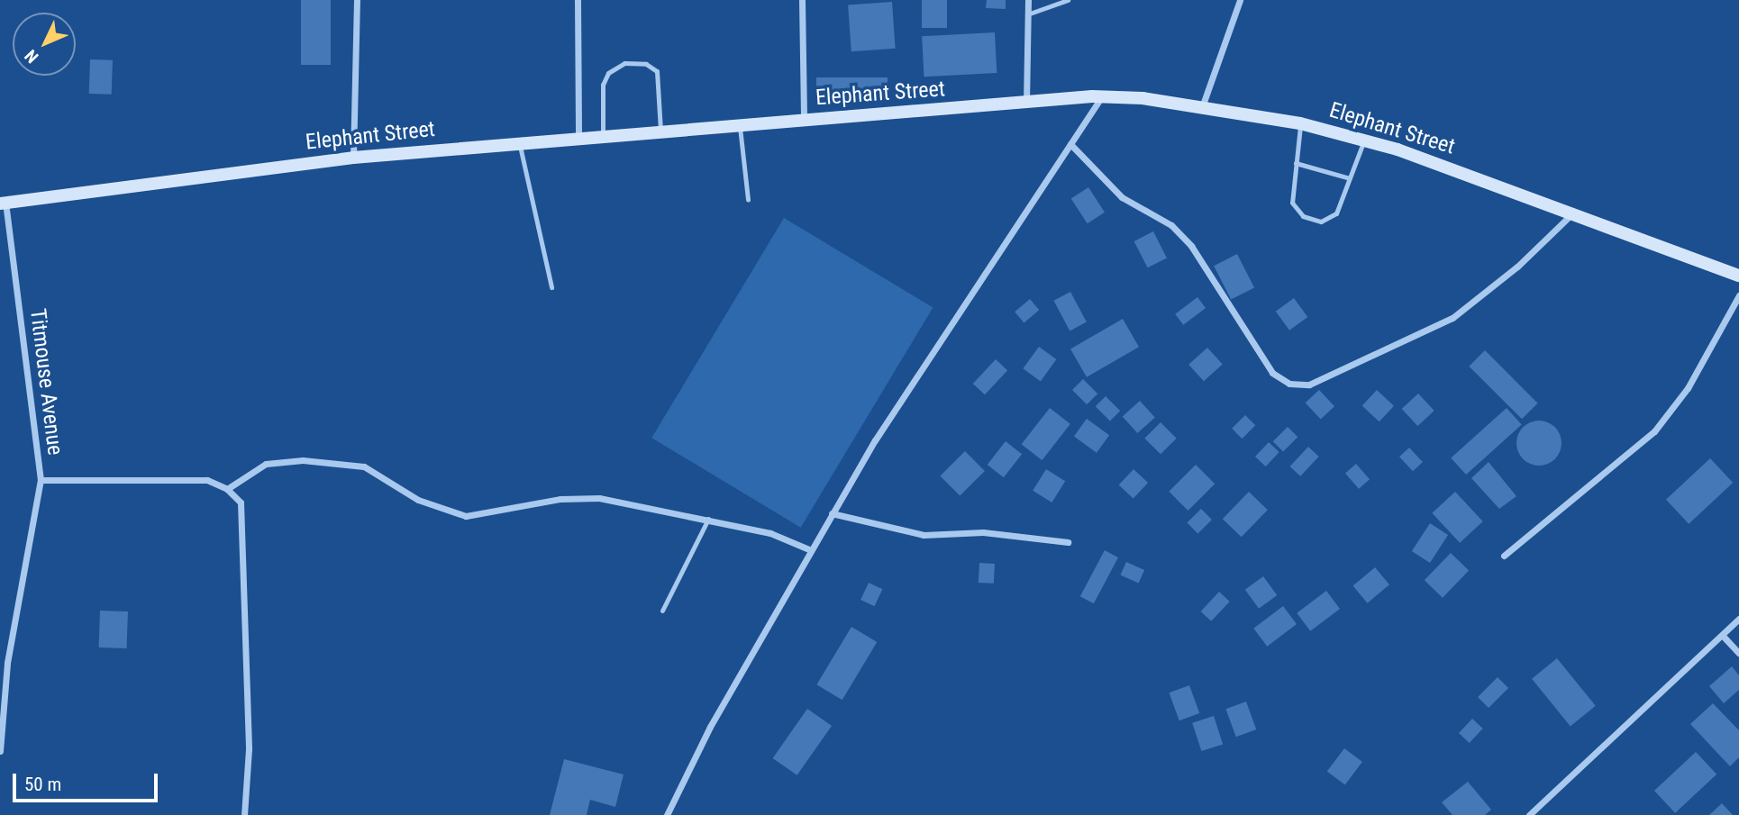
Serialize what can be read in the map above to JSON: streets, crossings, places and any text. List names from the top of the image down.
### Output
{
  "streets": {
    "main road": ["Elephant Street"],
    "street": ["Titmouse Avenue"]
  },
  "crossings": [
    ["Elephant Street", "Titmouse Avenue"]
  ],
  "scale_bar": "50 m",
  "north": "bottom left"
}
